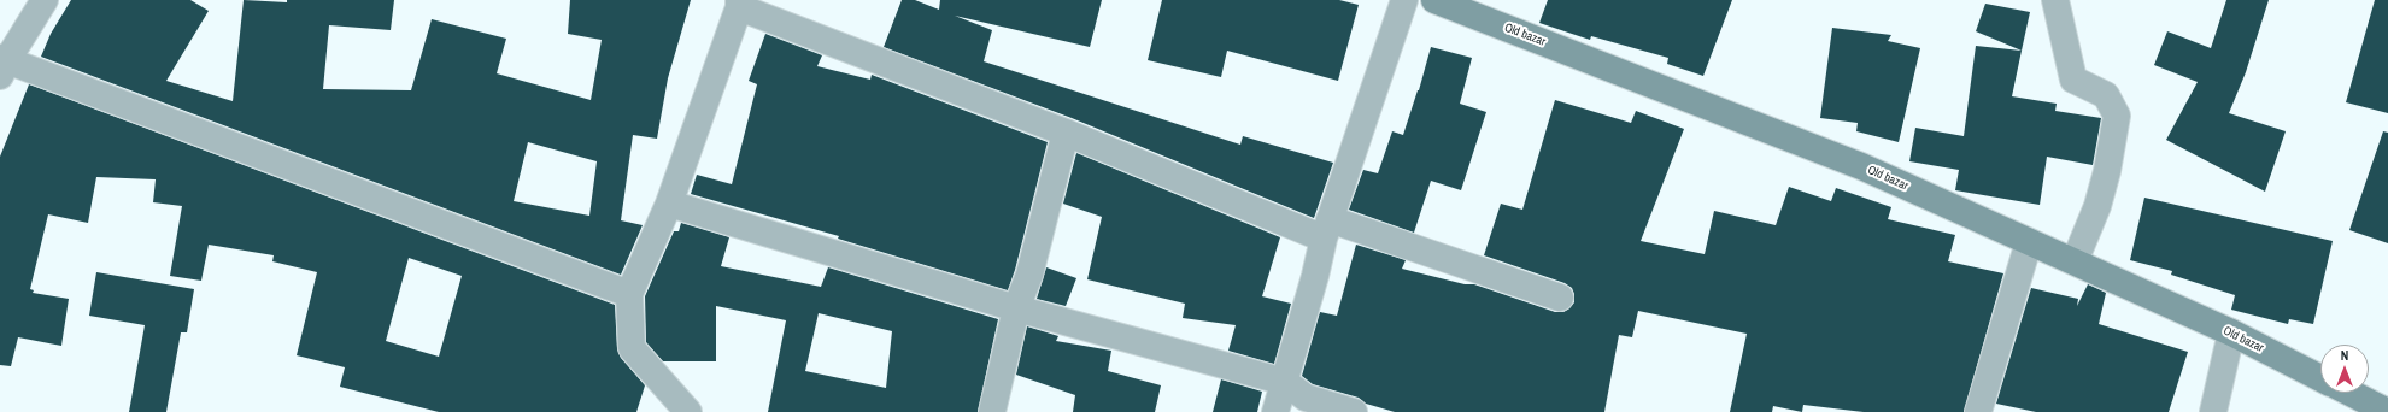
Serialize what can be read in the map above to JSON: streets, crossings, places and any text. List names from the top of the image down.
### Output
{
  "streets": {
    "street": ["Old bazar"]
  },
  "north": "top"
}
